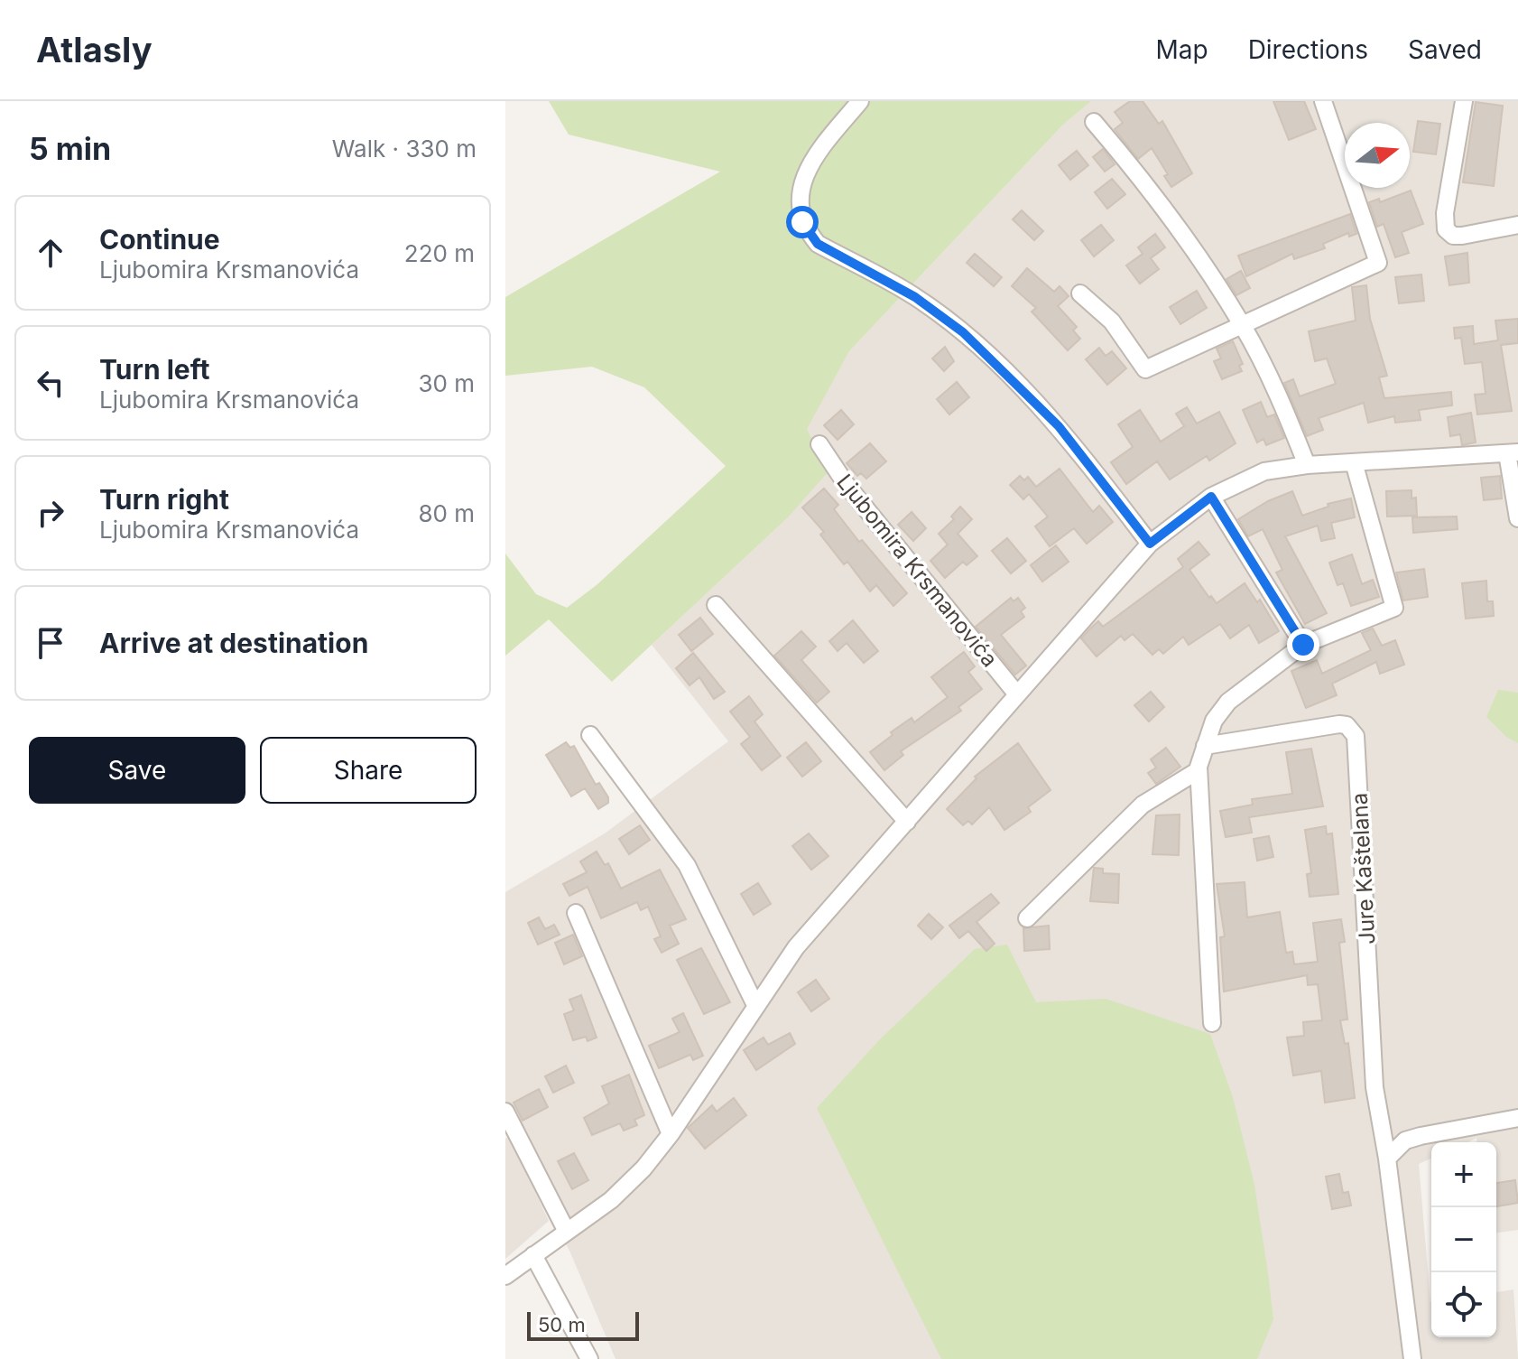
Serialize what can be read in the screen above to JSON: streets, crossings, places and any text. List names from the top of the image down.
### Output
{
  "streets": {
    "street": ["Ljubomira Krsmanovića", "Jure Kaštelana"]
  },
  "scale_bar": "50 m",
  "north": "right",
  "page": {
    "header": "Atlasly",
    "nav": ["Map", "Directions", "Saved"],
    "heading": ["5 min", "Walk · 330 m"],
    "list": [
      ["Continue", "Ljubomira Krsmanovića", "220 m"],
      ["Turn left", "Ljubomira Krsmanovića", "30 m"],
      ["Turn right", "Ljubomira Krsmanovića", "80 m"],
      "Arrive at destination"
    ],
    "buttons": ["Save", "Share"],
    "map_buttons": ["+", "−"],
    "scale": "50 m"
  }
}
